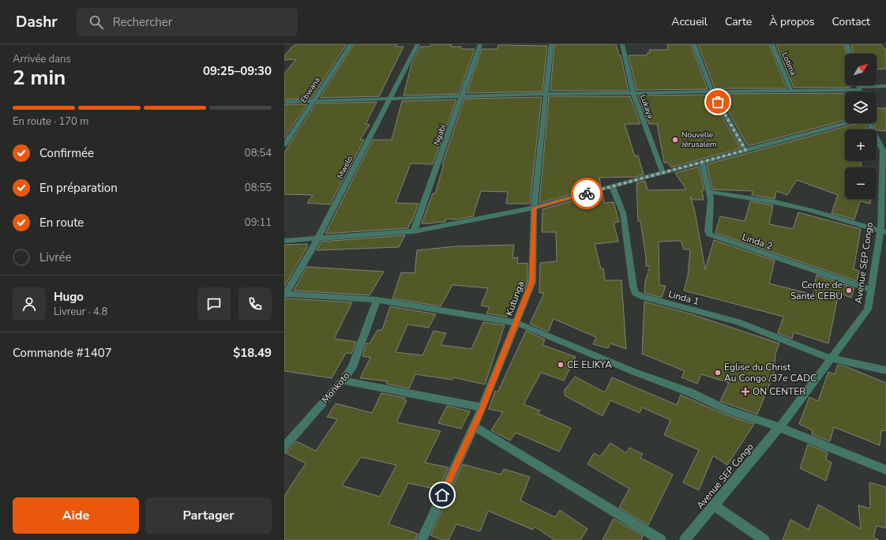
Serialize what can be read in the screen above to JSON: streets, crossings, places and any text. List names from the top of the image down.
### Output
{
  "streets": {
    "street": [
      "Lotima",
      "Ebwana",
      "Lukaya",
      "Ngabi",
      "Mwelo",
      "Linda 2",
      "Avenue SEP Congo",
      "Linda 1",
      "Kutunga",
      "Monkoto"
    ]
  },
  "crossings": [
    ["Linda 2", "Avenue SEP Congo"],
    ["Avenue SEP Congo", "Linda 1"]
  ],
  "places": {
    "other": [
      "Nouvelle Jérusalem",
      "Centre de Santé CEBU",
      "CE ELIKYA",
      "Eglise du Christ Au Congo /37e CADC"
    ],
    "health": ["ON CENTER"]
  },
  "north": "top right",
  "page": {
    "header": "Dashr",
    "search": "Rechercher",
    "nav": [
      "Accueil",
      "Carte",
      "À propos",
      "Contact"
    ],
    "heading": ["2 min", "Arrivée dans", "09:25–09:30"],
    "panel": [
      "Hugo",
      "Livreur · 4.8",
      "Commande #1407",
      "$18.49"
    ],
    "map_buttons": ["+", "−"],
    "bar": "En route · 170 m",
    "list": [
      ["Confirmée", "08:54"],
      ["En préparation", "08:55"],
      ["En route", "09:11"],
      "Livrée"
    ],
    "buttons": ["Aide", "Partager"]
  }
}
